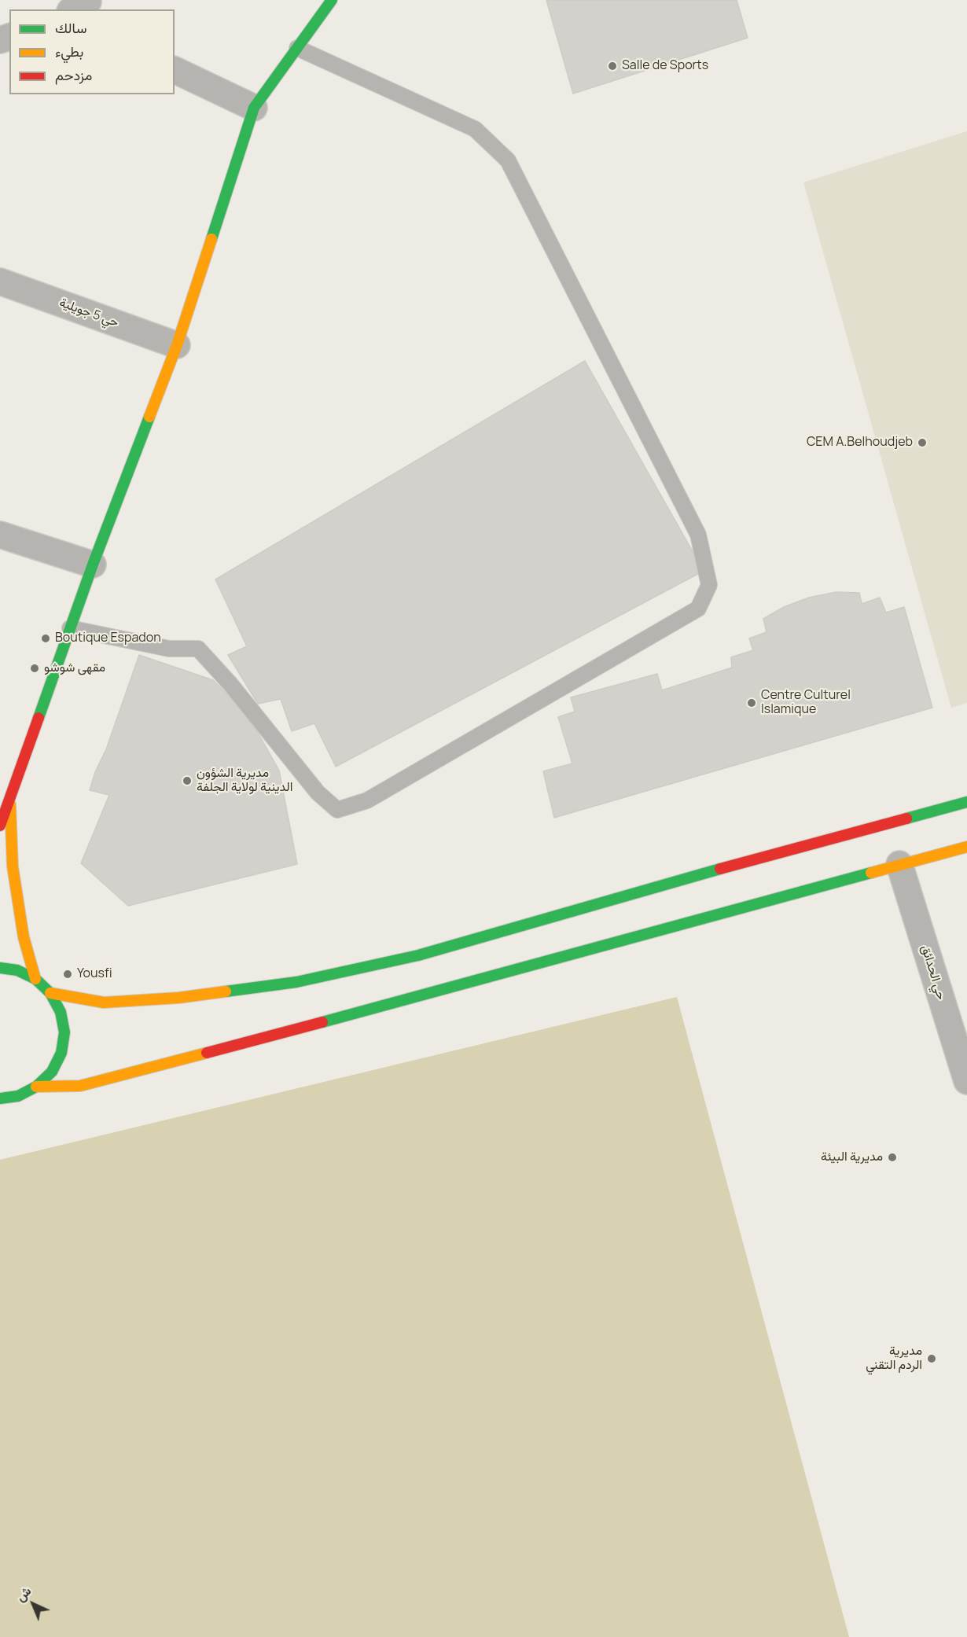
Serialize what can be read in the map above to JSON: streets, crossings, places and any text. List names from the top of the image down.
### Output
{
  "streets": {
    "street": ["حي 5 جويلية", "حي الحدائق"]
  },
  "places": [
    "Salle de Sports",
    "CEM A.Belhoudjeb",
    "Boutique Espadon",
    "مقهى شوشو",
    "Centre Culturel Islamique",
    "مديرية الشؤون الدينية لولاية الجلفة",
    "Yousfi",
    "مديرية البيئة",
    "مديرية الردم التقني"
  ],
  "legend": ["سالك", "بطيء", "مزدحم"],
  "north": "top left"
}
